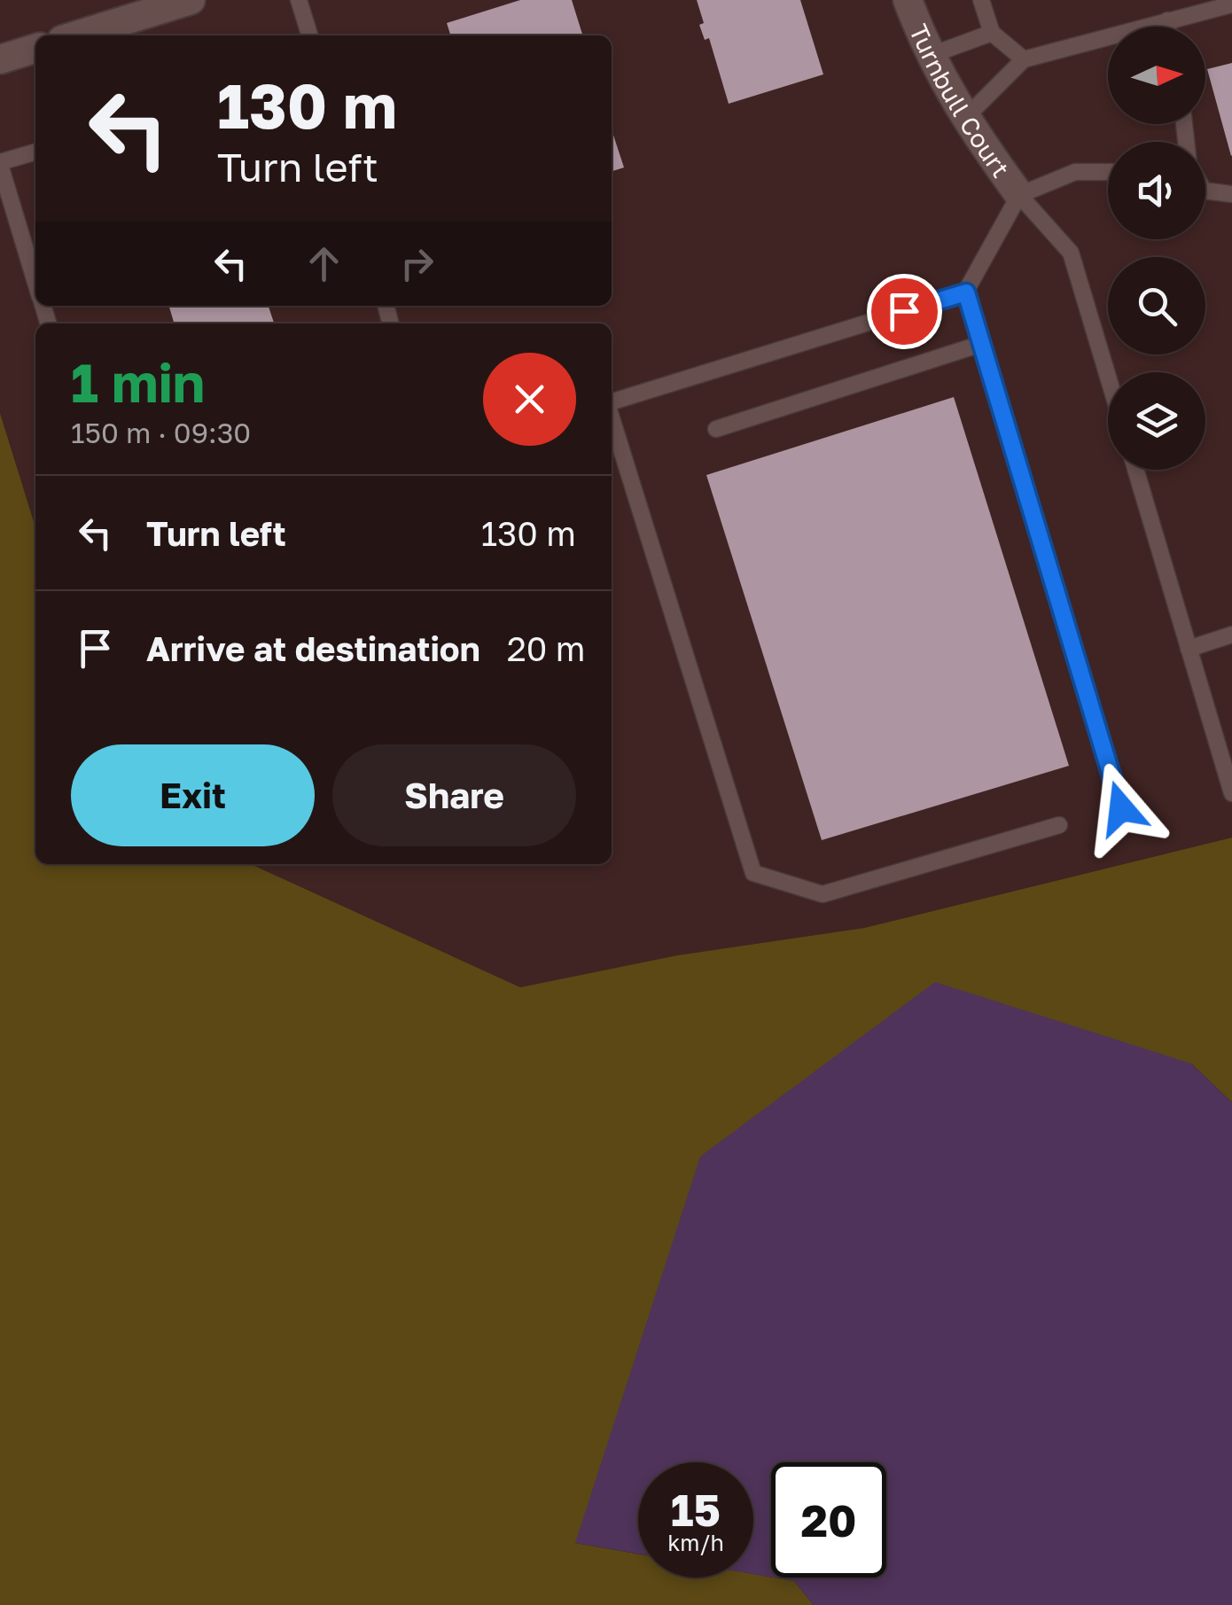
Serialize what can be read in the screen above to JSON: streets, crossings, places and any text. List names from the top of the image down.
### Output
{
  "streets": {
    "street": ["Turnbull Court"]
  },
  "north": "right",
  "page": {
    "turn": ["130 m", "Turn left"],
    "heading": ["1 min", "150 m · 09:30"],
    "list": [
      {
        "name": "Turn left",
        "value": "130 m"
      },
      {
        "name": "Arrive at destination",
        "value": "20 m"
      }
    ],
    "buttons": ["Exit", "Share"],
    "speed": "15 km/h",
    "limit": "20"
  }
}
